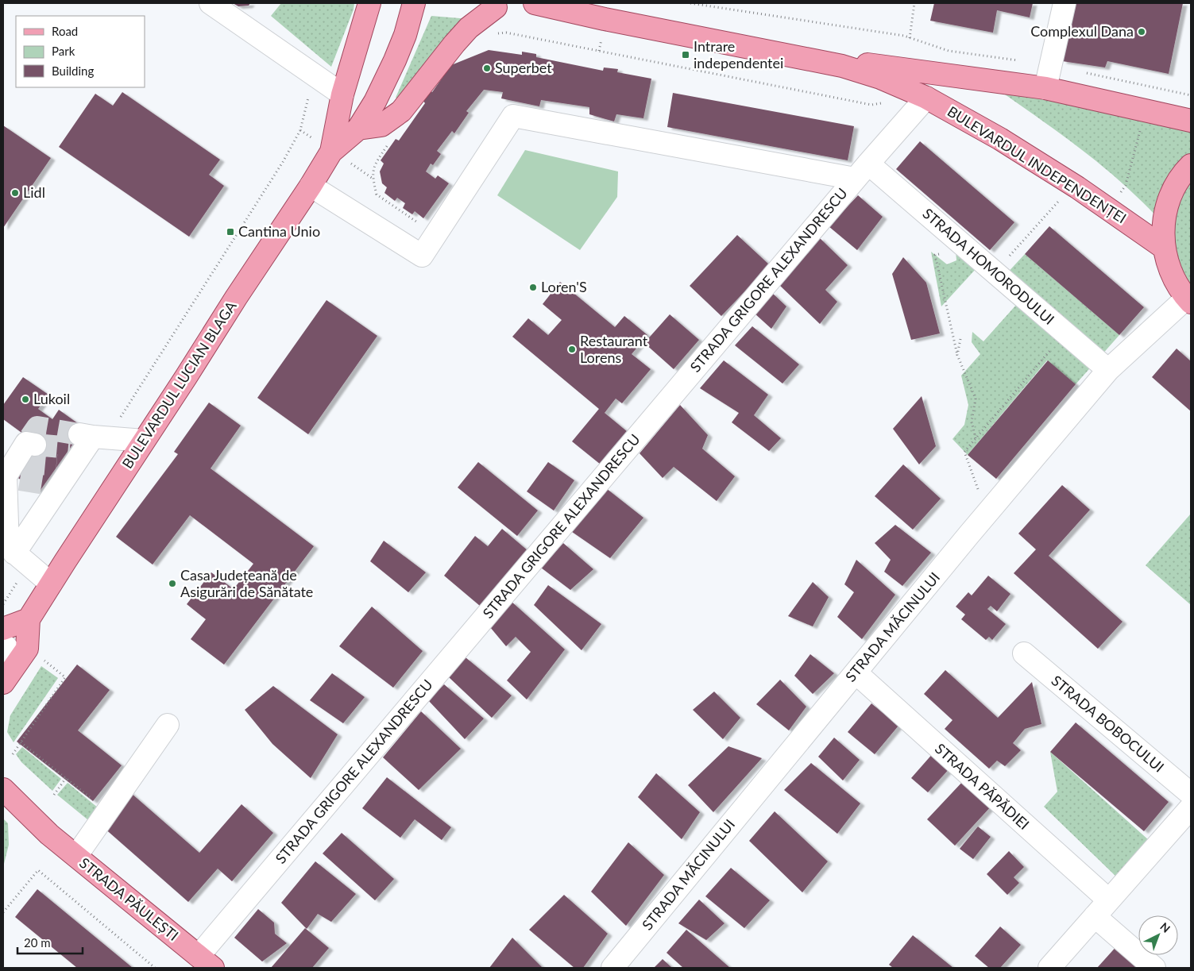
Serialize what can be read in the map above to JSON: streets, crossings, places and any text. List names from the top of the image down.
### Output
{
  "streets": {
    "main road": ["BULEVARDUL INDEPENDENȚEI", "BULEVARDUL LUCIAN BLAGA", "STRADA PĂULEȘTI"],
    "street": [
      "STRADA HOMORODULUI",
      "STRADA GRIGORE ALEXANDRESCU",
      "STRADA MĂCINULUI",
      "STRADA BOBOCULUI",
      "STRADA PĂPĂDIEI"
    ]
  },
  "crossings": [
    ["BULEVARDUL INDEPENDENȚEI", "STRADA GRIGORE ALEXANDRESCU"],
    ["STRADA HOMORODULUI", "STRADA GRIGORE ALEXANDRESCU"],
    ["STRADA HOMORODULUI", "STRADA MĂCINULUI"],
    ["STRADA GRIGORE ALEXANDRESCU", "STRADA PĂULEȘTI"],
    ["STRADA MĂCINULUI", "STRADA PĂPĂDIEI"]
  ],
  "places": {
    "other": [
      "Complexul Dana",
      "Superbet",
      "Lidl",
      "Loren'S",
      "Restaurant Lorens",
      "Lukoil",
      "Casa Județeană de Asigurări de Sănătate"
    ],
    "transit": ["Intrare independentei", "Cantina Unio"]
  },
  "legend": ["Road", "Park", "Building"],
  "scale_bar": "20 m",
  "north": "top right"
}
